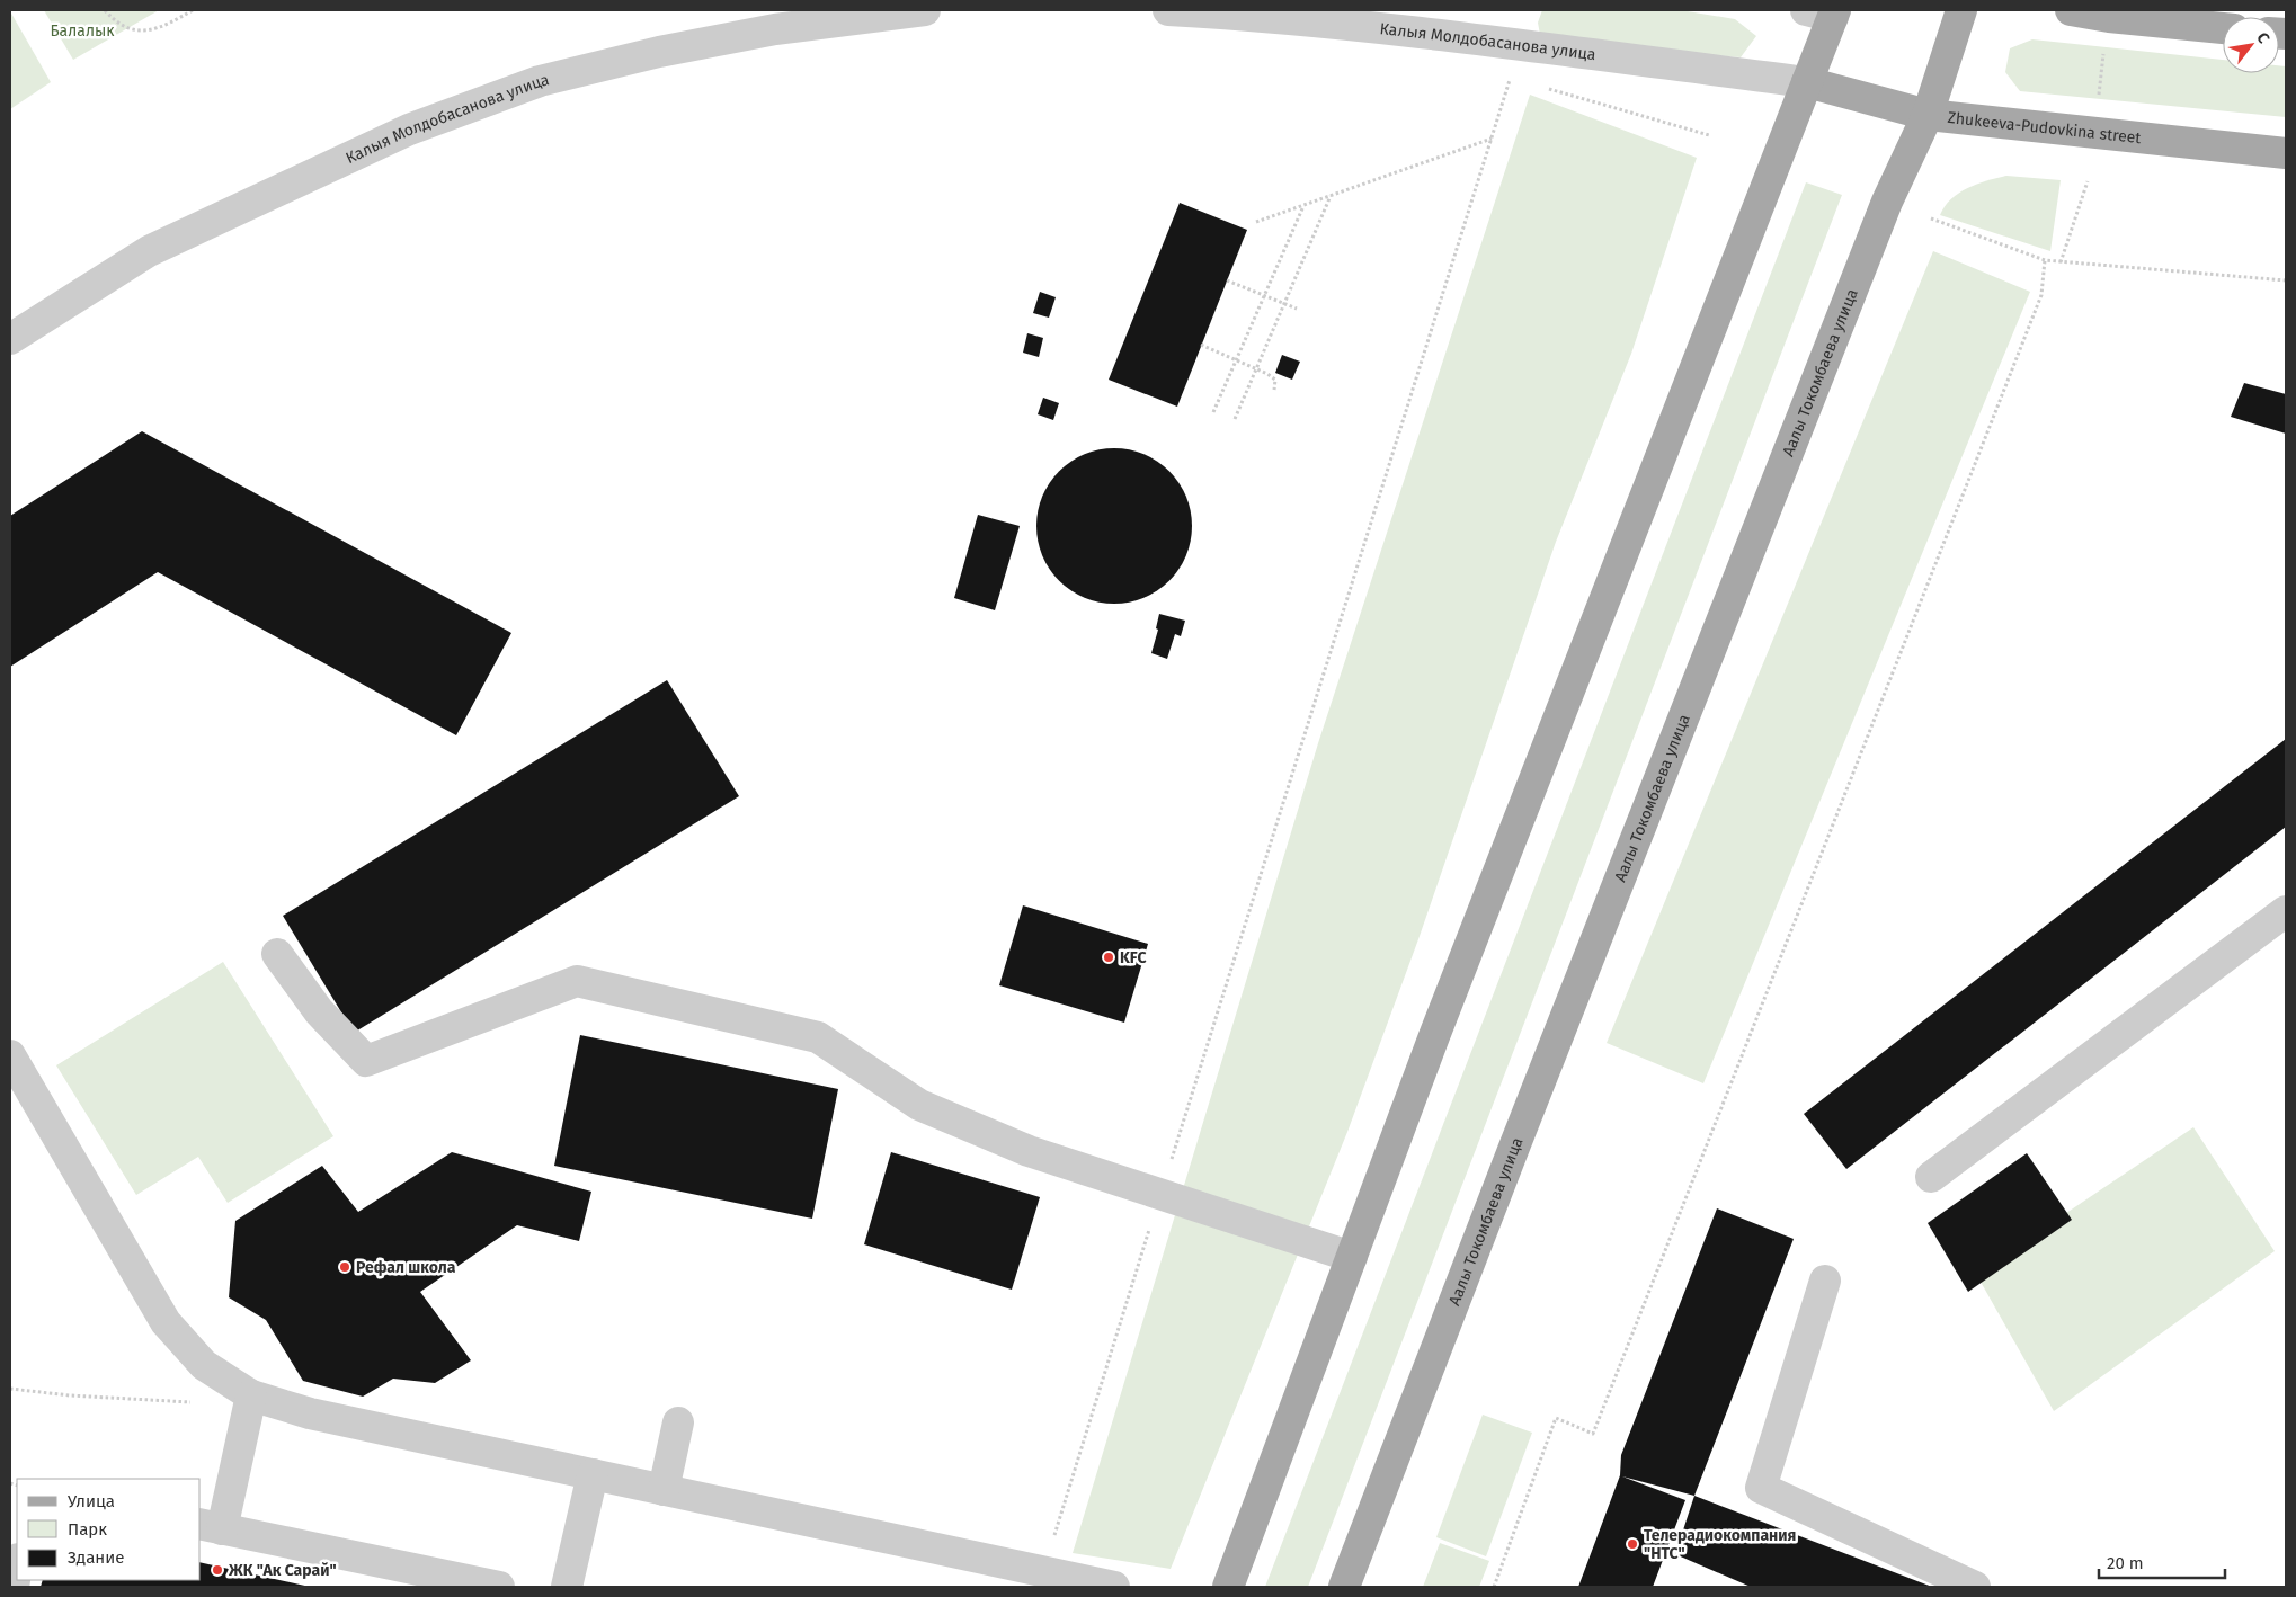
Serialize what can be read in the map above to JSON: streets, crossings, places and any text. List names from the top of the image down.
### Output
{
  "streets": {
    "main road": ["Zhukeeva-Pudovkina street", "Аалы Токомбаева улица"],
    "street": ["Калыя Молдобасанова улица"]
  },
  "crossings": [
    ["Калыя Молдобасанова улица", "Zhukeeva-Pudovkina street"],
    ["Zhukeeva-Pudovkina street", "Аалы Токомбаева улица"]
  ],
  "parks": ["Балалык"],
  "places": [
    "KFC",
    "Рефал школа",
    "Телерадиокомпания \"НТС\"",
    "ЖК \"Ак Сарай\""
  ],
  "legend": ["Улица", "Парк", "Здание"],
  "scale_bar": "20 m",
  "north": "top right"
}
